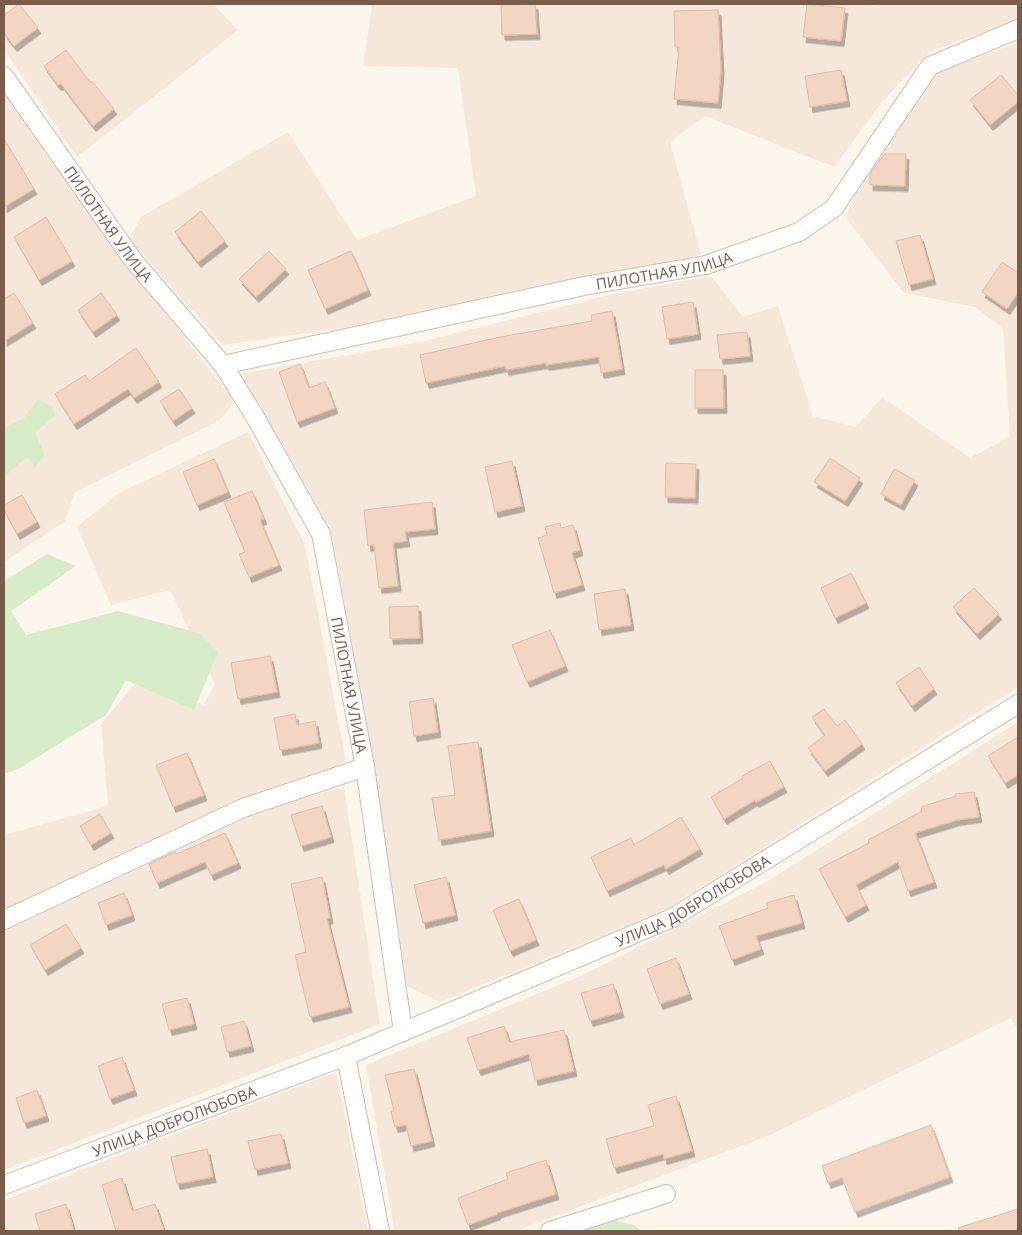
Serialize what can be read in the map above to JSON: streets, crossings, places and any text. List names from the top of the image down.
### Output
{
  "streets": {
    "street": ["ПИЛОТНАЯ УЛИЦА", "УЛИЦА ДОБРОЛЮБОВА"]
  },
  "crossings": [
    ["ПИЛОТНАЯ УЛИЦА", "УЛИЦА ДОБРОЛЮБОВА"]
  ]
}
